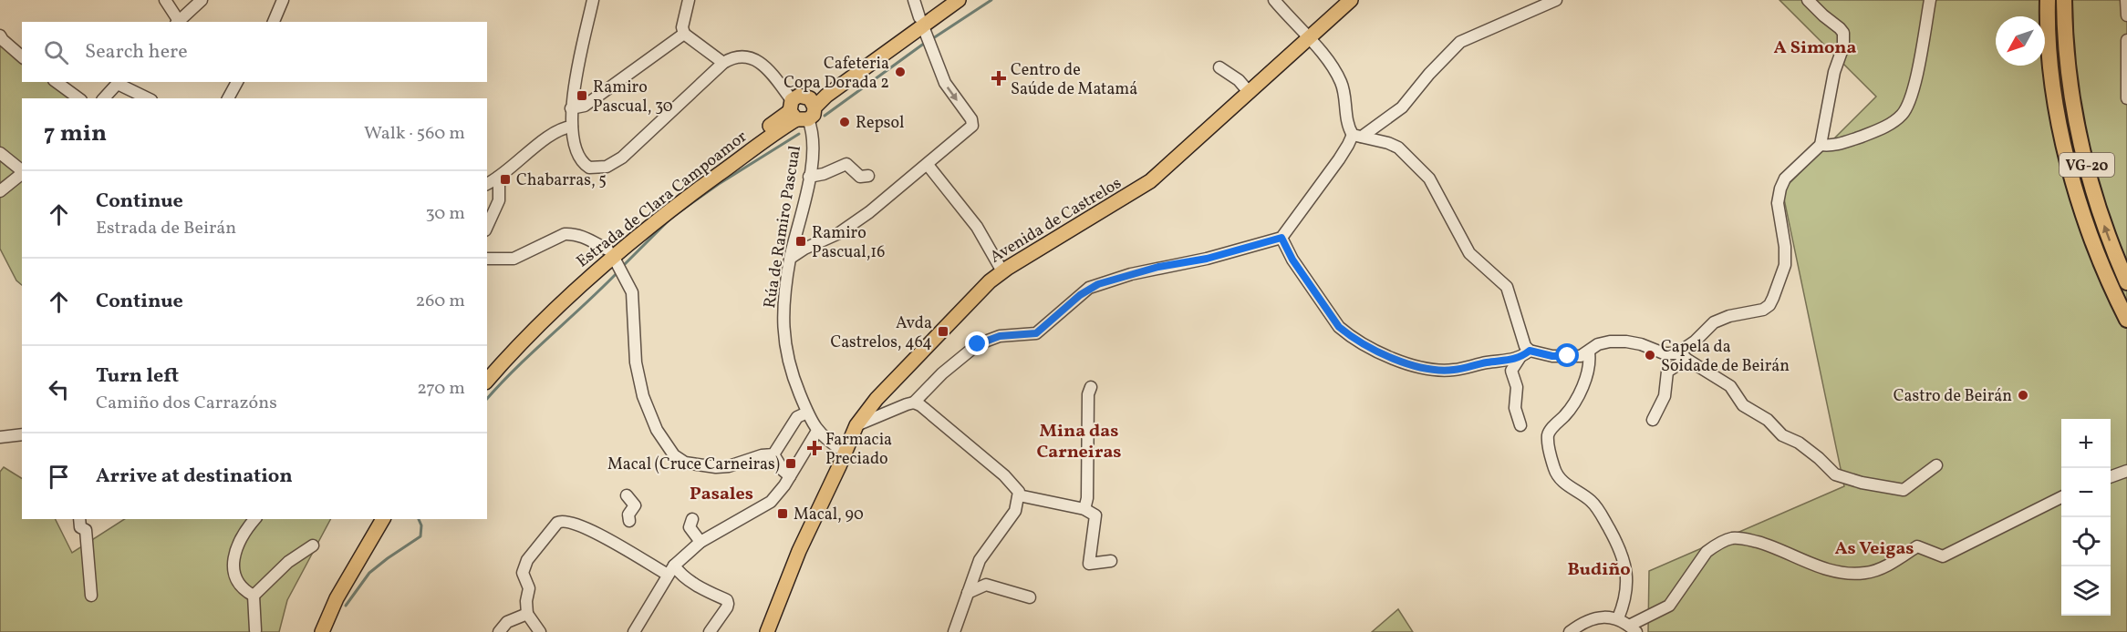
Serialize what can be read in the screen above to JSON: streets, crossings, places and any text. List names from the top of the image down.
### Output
{
  "streets": {
    "highway": ["VG-20"],
    "main road": ["Estrada de Clara Campoamor", "Avenida de Castrelos"],
    "street": ["Rúa de Ramiro Pascual"]
  },
  "crossings": [
    ["Estrada de Clara Campoamor", "Rúa de Ramiro Pascual"],
    ["Avenida de Castrelos", "Rúa de Ramiro Pascual"]
  ],
  "districts": [
    "A Simona",
    "Mina das Carneiras",
    "Pasales",
    "As Veigas",
    "Budiño"
  ],
  "places": {
    "other": [
      "Cafeteria Copa Dorada 2",
      "Repsol",
      "Capela da Soidade de Beirán",
      "Castro de Beirán"
    ],
    "health": ["Centro de Saúde de Matamá", "Farmacia Preciado"],
    "transit": [
      "Ramiro Pascual, 30",
      "Chabarras, 5",
      "Ramiro Pascual,16",
      "Avda Castrelos, 464",
      "Macal (Cruce Carneiras)",
      "Macal, 90"
    ]
  },
  "north": "bottom left",
  "page": {
    "search": "Search here",
    "heading": ["7 min", "Walk · 560 m"],
    "list": [
      ["Continue", "Estrada de Beirán", "30 m"],
      ["Continue", "260 m"],
      ["Turn left", "Camiño dos Carrazóns", "270 m"],
      "Arrive at destination"
    ],
    "map_buttons": ["+", "−"]
  }
}
